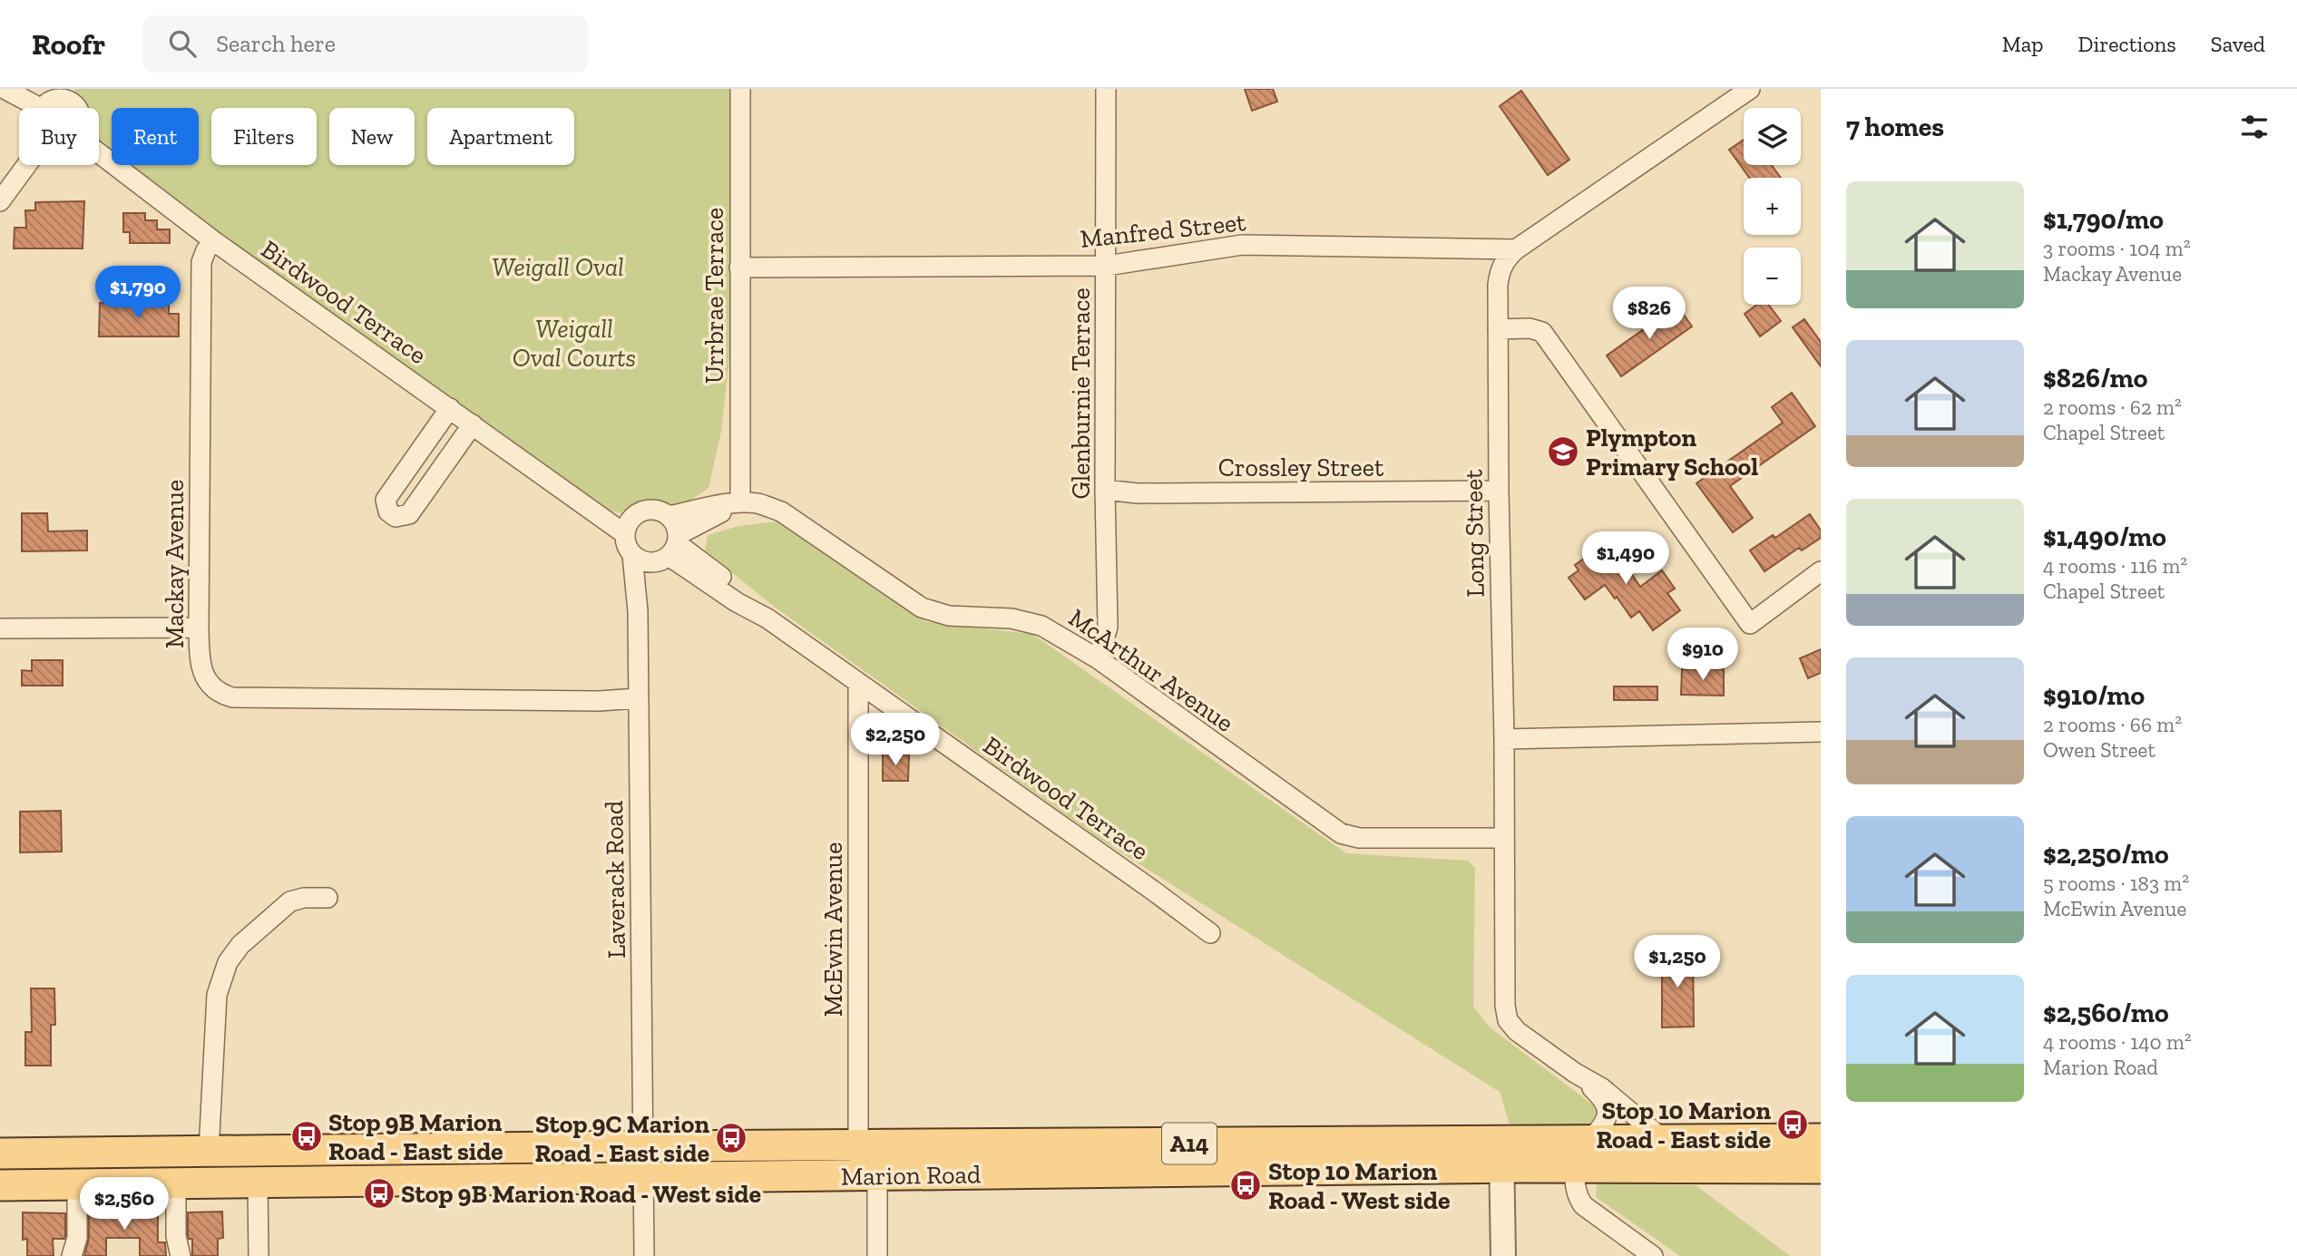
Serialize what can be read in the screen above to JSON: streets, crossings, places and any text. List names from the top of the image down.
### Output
{
  "streets": {
    "main road": ["A14", "Marion Road"],
    "street": [
      "Manfred Street",
      "Urrbrae Terrace",
      "Birdwood Terrace",
      "Glenburnie Terrace",
      "Crossley Street",
      "Long Street",
      "Mackay Avenue",
      "McArthur Avenue",
      "Laverack Road",
      "McEwin Avenue"
    ]
  },
  "crossings": [
    ["Manfred Street", "Urrbrae Terrace"],
    ["Manfred Street", "Glenburnie Terrace"],
    ["Manfred Street", "Long Street"],
    ["Urrbrae Terrace", "McArthur Avenue"],
    ["Birdwood Terrace", "Mackay Avenue"],
    ["Birdwood Terrace", "McArthur Avenue"],
    ["Birdwood Terrace", "Laverack Road"],
    ["Birdwood Terrace", "McEwin Avenue"],
    ["Glenburnie Terrace", "Crossley Street"],
    ["Glenburnie Terrace", "McArthur Avenue"],
    ["Crossley Street", "Long Street"],
    ["Long Street", "McArthur Avenue"],
    ["Long Street", "Marion Road"],
    ["Mackay Avenue", "Laverack Road"],
    ["McArthur Avenue", "Laverack Road"],
    ["Laverack Road", "Marion Road"],
    ["McEwin Avenue", "Marion Road"]
  ],
  "parks": ["Weigall Oval", "Weigall Oval Courts"],
  "places": {
    "school or university": ["Plympton Primary School"],
    "bus stop": [
      "Stop 10 Marion Road - East side",
      "Stop 9B Marion Road - East side",
      "Stop 9C Marion Road - East side",
      "Stop 10 Marion Road - West side",
      "Stop 9B Marion Road - West side"
    ]
  },
  "page": {
    "header": "Roofr",
    "search": "Search here",
    "nav": ["Map", "Directions", "Saved"],
    "heading": "7 homes",
    "map_buttons": ["+", "−"],
    "chip": [
      "Buy",
      "Rent",
      "Filters",
      "New",
      "Apartment"
    ],
    "list": [
      {
        "name": "$1,790/mo",
        "note": "3 rooms · 104 m² · Mackay Avenue"
      },
      {
        "name": "$826/mo",
        "note": "2 rooms · 62 m² · Chapel Street"
      },
      {
        "name": "$1,490/mo",
        "note": "4 rooms · 116 m² · Chapel Street"
      },
      {
        "name": "$910/mo",
        "note": "2 rooms · 66 m² · Owen Street"
      },
      {
        "name": "$2,250/mo",
        "note": "5 rooms · 183 m² · McEwin Avenue"
      },
      {
        "name": "$2,560/mo",
        "note": "4 rooms · 140 m² · Marion Road"
      }
    ],
    "price": [
      "$1,790",
      "$826",
      "$1,490",
      "$910",
      "$2,250",
      "$1,250",
      "$2,560"
    ]
  }
}
